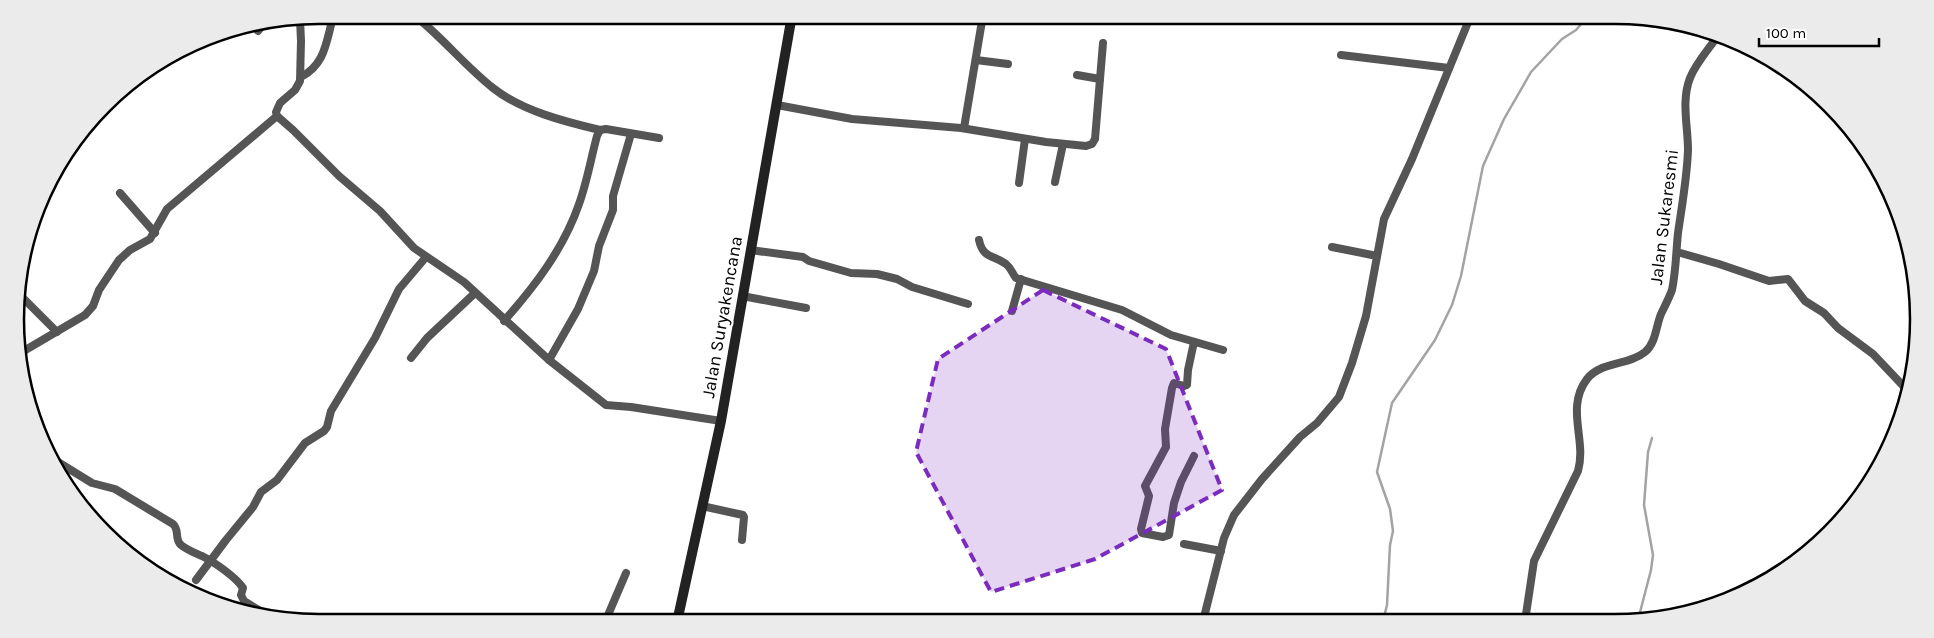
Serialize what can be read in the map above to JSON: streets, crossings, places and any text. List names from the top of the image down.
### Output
{
  "streets": {
    "street": ["Jalan Sukaresmi", "Jalan Suryakencana"]
  },
  "scale_bar": "100 m"
}
